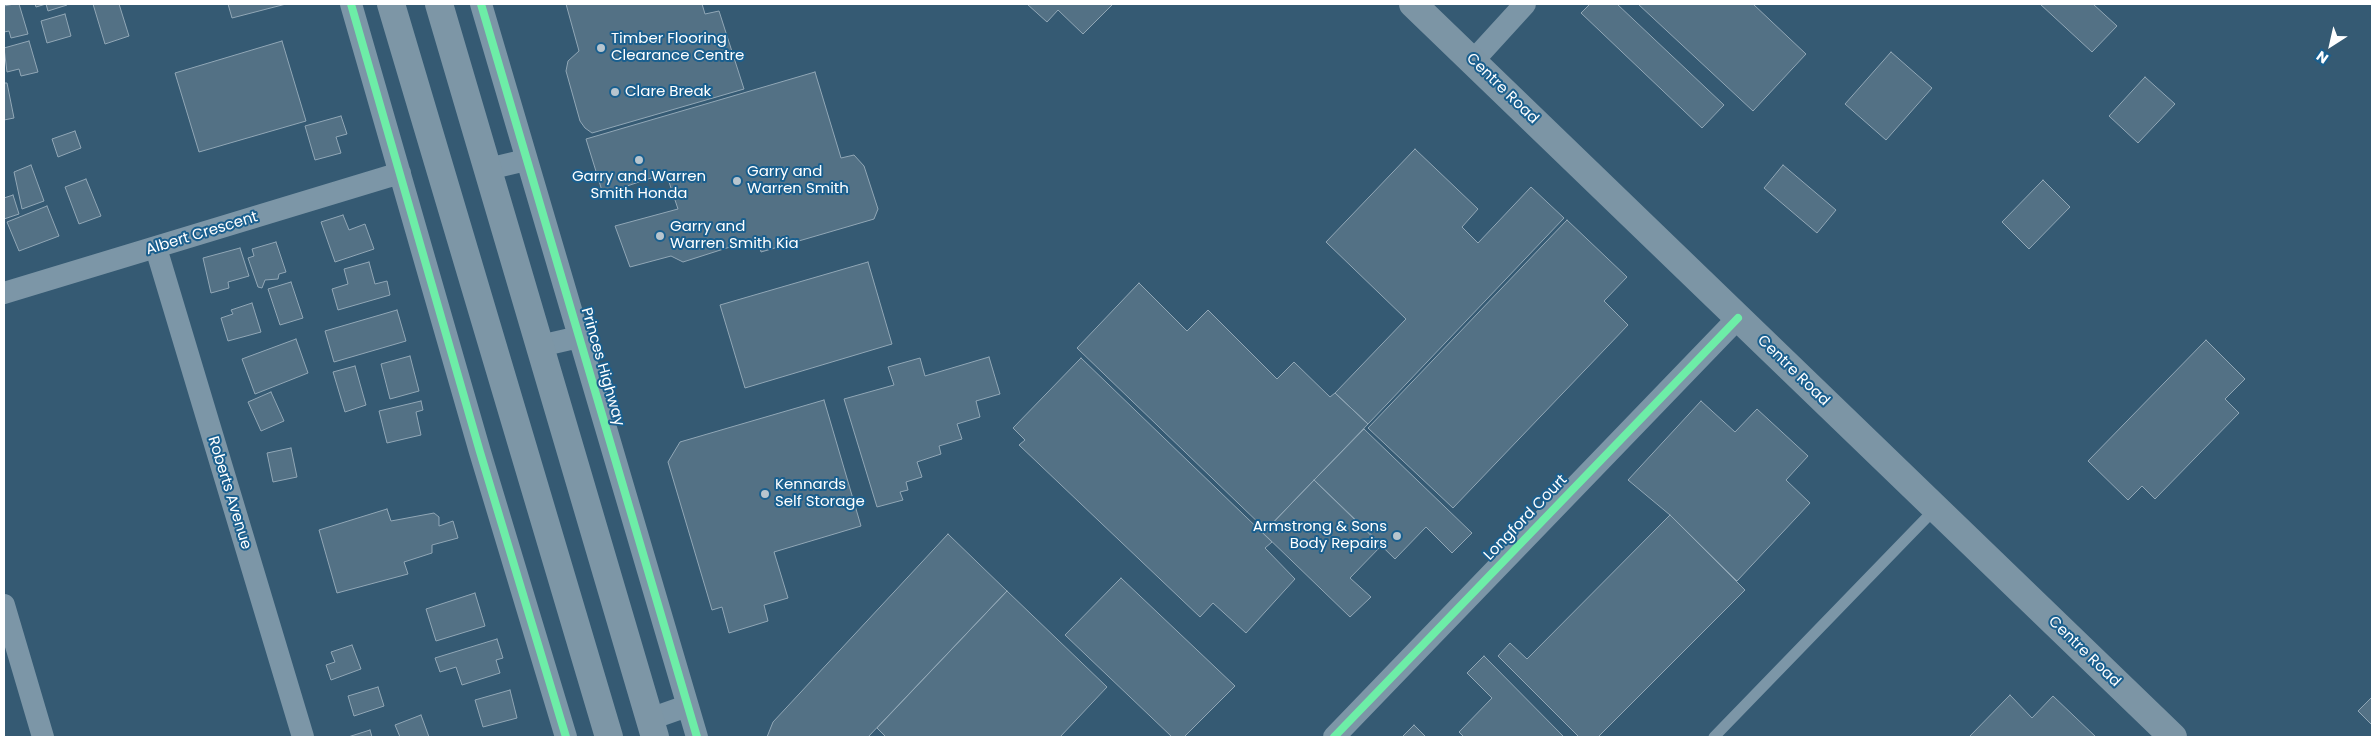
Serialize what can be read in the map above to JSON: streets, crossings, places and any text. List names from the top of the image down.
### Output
{
  "streets": {
    "main road": ["Centre Road"],
    "street": [
      "Albert Crescent",
      "Princes Highway",
      "Roberts Avenue",
      "Longford Court"
    ]
  },
  "crossings": [
    ["Centre Road", "Longford Court"],
    ["Albert Crescent", "Roberts Avenue"]
  ],
  "places": [
    "Timber Flooring Clearance Centre",
    "Clare Break",
    "Garry and Warren Smith Honda",
    "Garry and Warren Smith",
    "Garry and Warren Smith Kia",
    "Kennards Self Storage",
    "Armstrong & Sons Body Repairs"
  ],
  "north": "bottom left"
}
